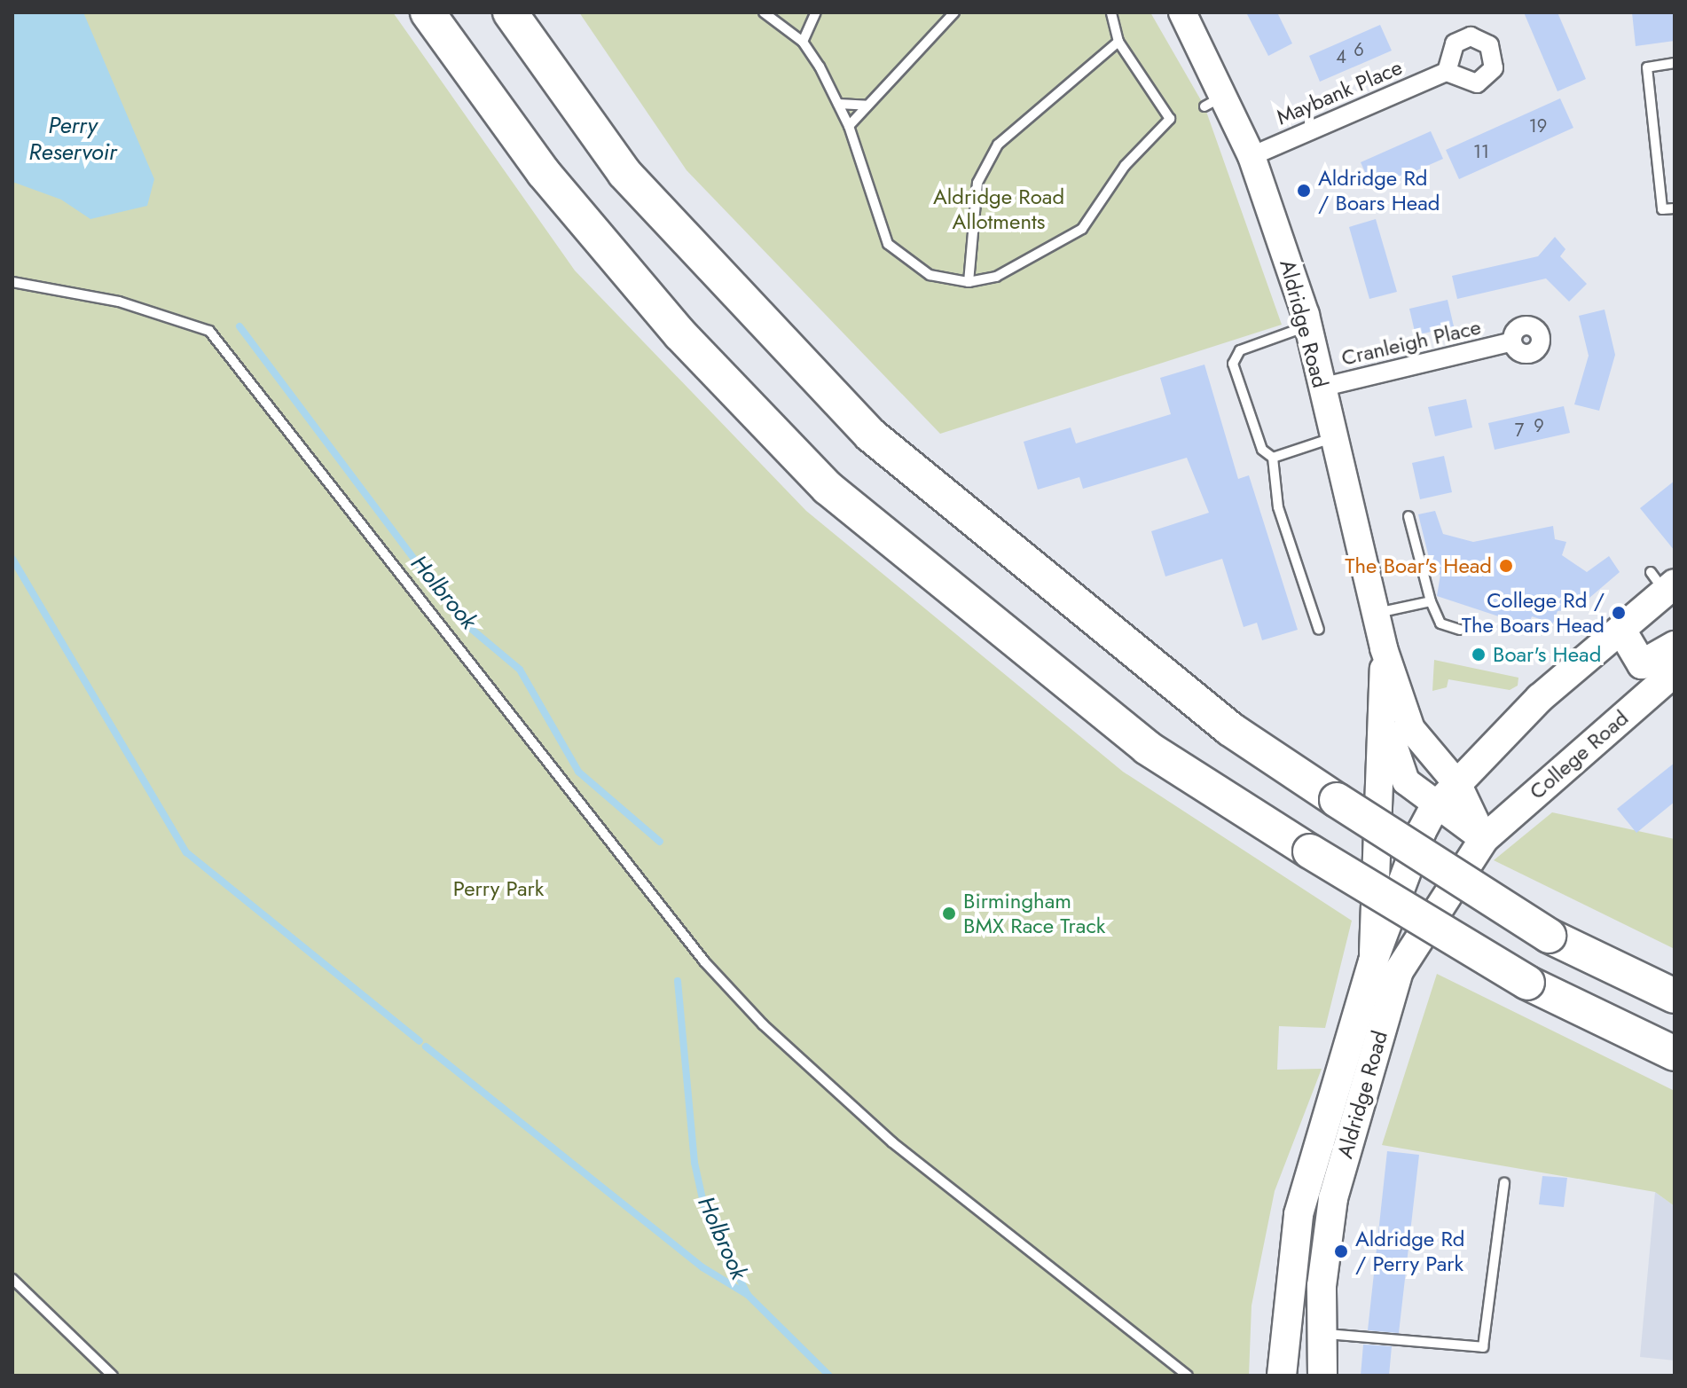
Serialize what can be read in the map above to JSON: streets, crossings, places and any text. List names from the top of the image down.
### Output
{
  "streets": {
    "main road": ["Aldridge Road", "College Road"],
    "street": ["Maybank Place", "Cranleigh Place"]
  },
  "crossings": [
    ["Maybank Place", "Aldridge Road"],
    ["Aldridge Road", "Cranleigh Place"],
    ["Aldridge Road", "College Road"]
  ],
  "water": ["Perry Reservoir", "Holbrook"],
  "parks": ["Aldridge Road Allotments", "Perry Park"],
  "places": [
    "Aldridge Rd / Boars Head",
    "The Boar's Head",
    "College Rd / The Boars Head",
    "Boar's Head",
    "Birmingham BMX Race Track",
    "Aldridge Rd / Perry Park"
  ],
  "house_numbers": [
    "6",
    "4",
    "19",
    "11",
    "9",
    "7"
  ]
}
